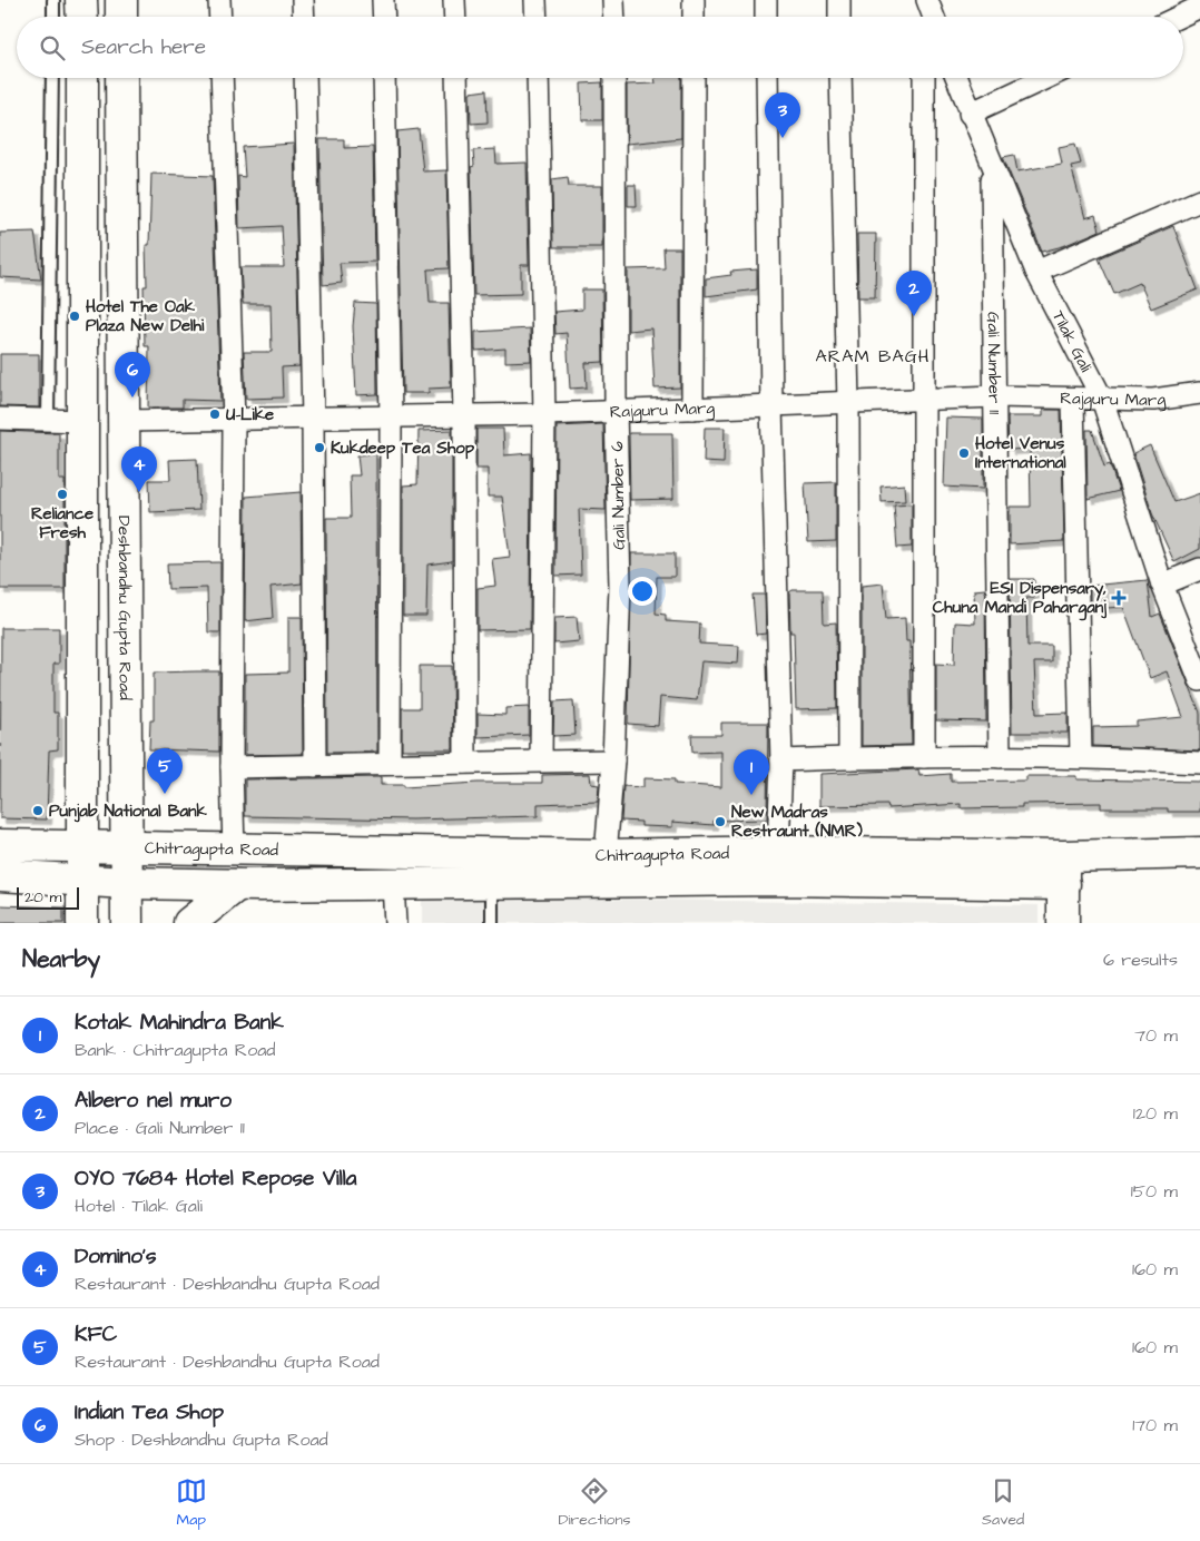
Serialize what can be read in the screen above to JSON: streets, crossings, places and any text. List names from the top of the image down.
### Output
{
  "streets": {
    "street": [
      "Tilak Gali",
      "Gali Number 11",
      "Rajguru Marg",
      "Gali Number 6",
      "Deshbandhu Gupta Road",
      "Chitragupta Road"
    ]
  },
  "crossings": [
    ["Tilak Gali", "Gali Number 11"],
    ["Tilak Gali", "Rajguru Marg"],
    ["Gali Number 11", "Rajguru Marg"],
    ["Rajguru Marg", "Gali Number 6"],
    ["Rajguru Marg", "Deshbandhu Gupta Road"],
    ["Gali Number 6", "Chitragupta Road"],
    ["Deshbandhu Gupta Road", "Chitragupta Road"]
  ],
  "districts": ["ARAM BAGH"],
  "places": {
    "other": [
      "Hotel The Oak Plaza New Delhi",
      "U-Like",
      "Kukdeep Tea Shop",
      "Hotel Venus International",
      "Reliance Fresh",
      "Punjab National Bank",
      "New Madras Restraunt (NMR)"
    ],
    "health": ["ESI Dispensary, Chuna Mandi Paharganj"]
  },
  "scale_bar": "20 m",
  "page": {
    "search": "Search here",
    "pins": [
      "3",
      "2",
      "6",
      "4",
      "5",
      "1"
    ],
    "scale": "20 m",
    "heading": ["Nearby", "6 results"],
    "list": [
      {
        "mark": "1",
        "name": "Kotak Mahindra Bank",
        "note": "Bank · Chitragupta Road",
        "value": "70 m"
      },
      {
        "mark": "2",
        "name": "Albero nel muro",
        "note": "Place · Gali Number 11",
        "value": "120 m"
      },
      {
        "mark": "3",
        "name": "OYO 7684 Hotel Repose Villa",
        "note": "Hotel · Tilak Gali",
        "value": "150 m"
      },
      {
        "mark": "4",
        "name": "Domino's",
        "note": "Restaurant · Deshbandhu Gupta Road",
        "value": "160 m"
      },
      {
        "mark": "5",
        "name": "KFC",
        "note": "Restaurant · Deshbandhu Gupta Road",
        "value": "160 m"
      },
      {
        "mark": "6",
        "name": "Indian Tea Shop",
        "note": "Shop · Deshbandhu Gupta Road",
        "value": "170 m"
      }
    ],
    "nav": ["Map", "Directions", "Saved"]
  }
}
